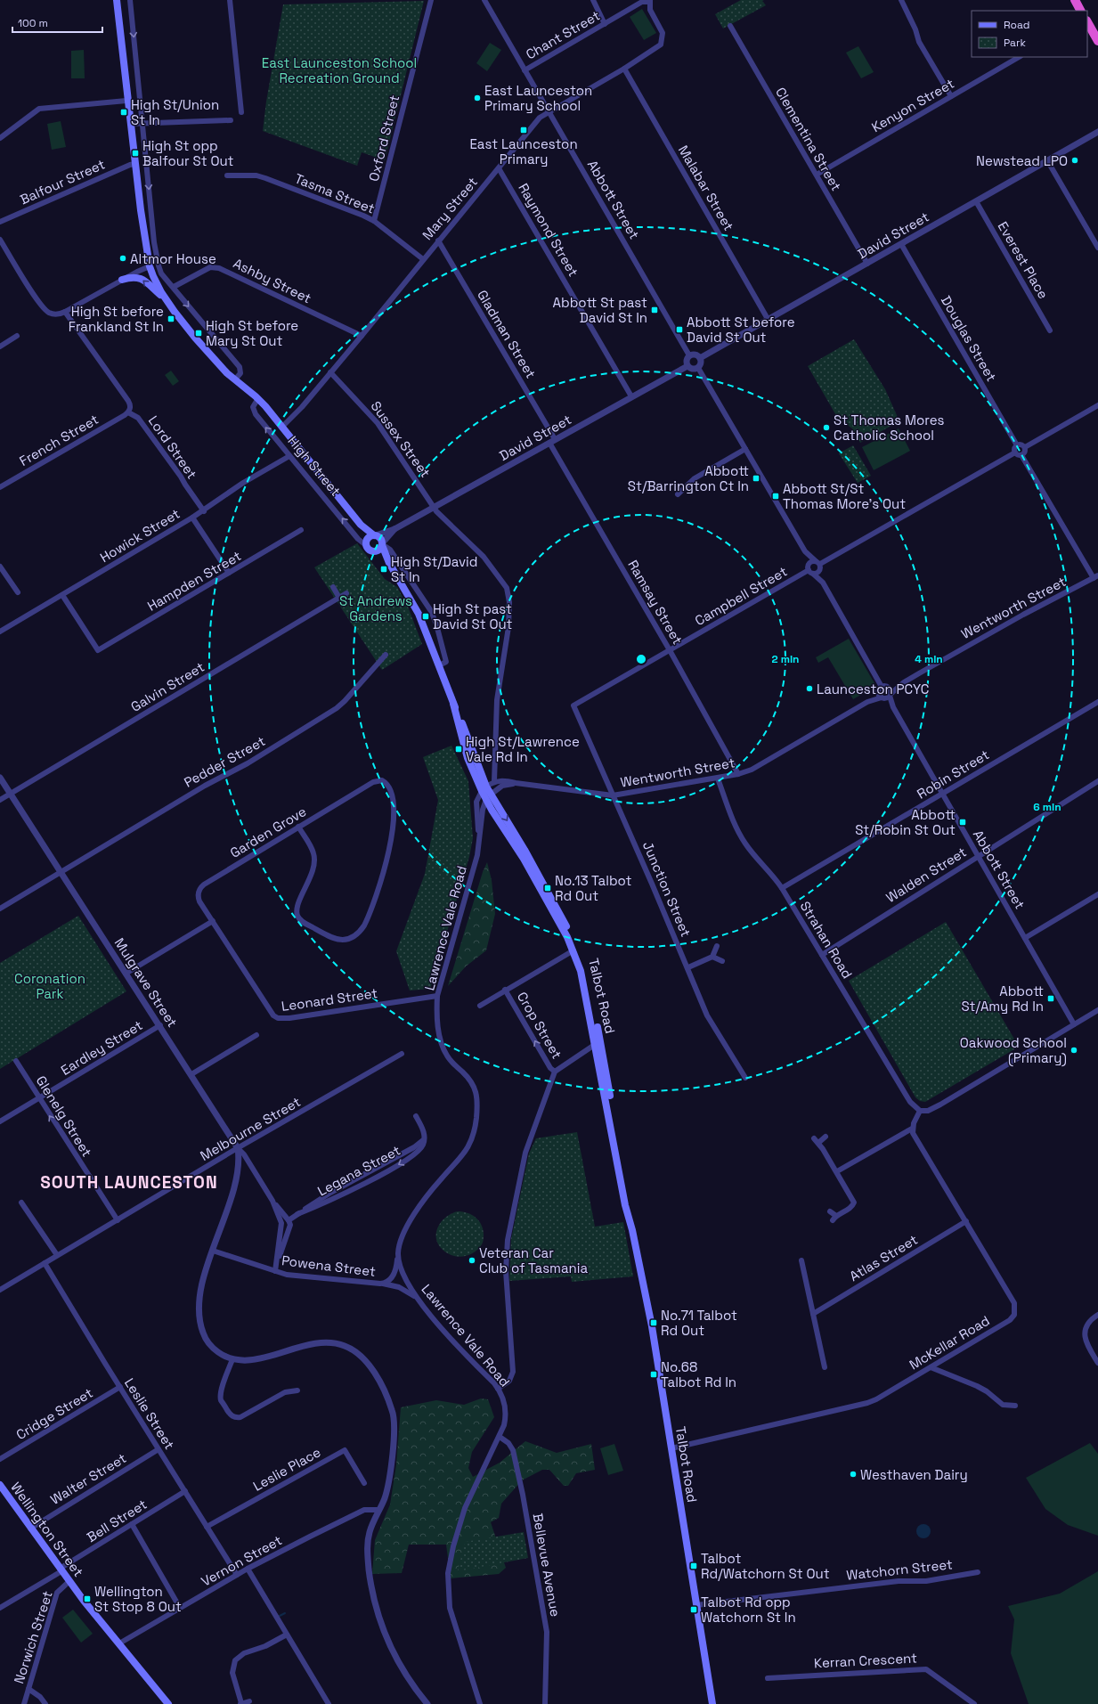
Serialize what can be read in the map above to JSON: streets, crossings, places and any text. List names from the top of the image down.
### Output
{
  "streets": {
    "main road": ["High Street", "Talbot Road", "Wellington Street"],
    "street": [
      "Chant Street",
      "Kenyon Street",
      "Oxford Street",
      "Clementina Street",
      "Balfour Street",
      "Malabar Street",
      "Tasma Street",
      "Abbott Street",
      "Mary Street",
      "Raymond Street",
      "David Street",
      "Everest Place",
      "Ashby Street",
      "Gladman Street",
      "Douglas Street",
      "Sussex Street",
      "French Street",
      "Lord Street",
      "Howick Street",
      "Hampden Street",
      "Campbell Street",
      "Ramsay Street",
      "Wentworth Street",
      "Galvin Street",
      "Pedder Street",
      "Robin Street",
      "Garden Grove",
      "Walden Street",
      "Junction Street",
      "Lawrence Vale Road",
      "Strahan Road",
      "Mulgrave Street",
      "Leonard Street",
      "Crop Street",
      "Eardley Street",
      "Glenelg Street",
      "Melbourne Street",
      "Legana Street",
      "Atlas Street",
      "Powena Street",
      "McKellar Road",
      "Cridge Street",
      "Leslie Street",
      "Leslie Place",
      "Walter Street",
      "Bell Street",
      "Vernon Street",
      "Bellevue Avenue",
      "Watchorn Street",
      "Norwich Street",
      "Kerran Crescent"
    ]
  },
  "crossings": [
    ["Chant Street", "Abbott Street"],
    ["Chant Street", "Mary Street"],
    ["Kenyon Street", "Clementina Street"],
    ["Oxford Street", "Tasma Street"],
    ["Clementina Street", "David Street"],
    ["Balfour Street", "High Street"],
    ["Malabar Street", "Mary Street"],
    ["Malabar Street", "David Street"],
    ["Tasma Street", "Mary Street"],
    ["Abbott Street", "Mary Street"],
    ["Abbott Street", "David Street"],
    ["Abbott Street", "Wentworth Street"],
    ["Abbott Street", "Robin Street"],
    ["Abbott Street", "Walden Street"],
    ["Mary Street", "Raymond Street"],
    ["Mary Street", "Ashby Street"],
    ["Mary Street", "Gladman Street"],
    ["Mary Street", "Sussex Street"],
    ["Mary Street", "High Street"],
    ["Raymond Street", "David Street"],
    ["David Street", "Everest Place"],
    ["David Street", "Gladman Street"],
    ["David Street", "Douglas Street"],
    ["David Street", "Sussex Street"],
    ["David Street", "High Street"],
    ["David Street", "Ramsay Street"],
    ["Gladman Street", "Ramsay Street"],
    ["Sussex Street", "Wentworth Street"],
    ["French Street", "Lord Street"],
    ["Lord Street", "Howick Street"],
    ["High Street", "Howick Street"],
    ["High Street", "Wentworth Street"],
    ["High Street", "Lawrence Vale Road"],
    ["High Street", "Talbot Road"],
    ["Howick Street", "Hampden Street"],
    ["Campbell Street", "Ramsay Street"],
    ["Campbell Street", "Junction Street"],
    ["Ramsay Street", "Wentworth Street"],
    ["Wentworth Street", "Junction Street"],
    ["Wentworth Street", "Lawrence Vale Road"],
    ["Wentworth Street", "Strahan Road"],
    ["Wentworth Street", "Talbot Road"],
    ["Galvin Street", "Mulgrave Street"],
    ["Pedder Street", "Mulgrave Street"],
    ["Robin Street", "Strahan Road"],
    ["Garden Grove", "Leonard Street"],
    ["Walden Street", "Strahan Road"],
    ["Lawrence Vale Road", "Talbot Road"],
    ["Lawrence Vale Road", "Leonard Street"],
    ["Lawrence Vale Road", "Powena Street"],
    ["Lawrence Vale Road", "Bellevue Avenue"],
    ["Mulgrave Street", "Eardley Street"],
    ["Mulgrave Street", "Melbourne Street"],
    ["Mulgrave Street", "Legana Street"],
    ["Mulgrave Street", "Powena Street"],
    ["Talbot Road", "McKellar Road"],
    ["Talbot Road", "Watchorn Street"],
    ["Eardley Street", "Glenelg Street"],
    ["Glenelg Street", "Melbourne Street"],
    ["Melbourne Street", "Leslie Street"],
    ["Atlas Street", "McKellar Road"],
    ["Cridge Street", "Leslie Street"],
    ["Leslie Street", "Leslie Place"],
    ["Leslie Street", "Walter Street"],
    ["Leslie Street", "Bell Street"],
    ["Leslie Street", "Vernon Street"],
    ["Walter Street", "Wellington Street"],
    ["Bell Street", "Wellington Street"],
    ["Wellington Street", "Vernon Street"],
    ["Wellington Street", "Norwich Street"]
  ],
  "one_way": ["Crop Street", "Glenelg Street"],
  "districts": ["SOUTH LAUNCESTON"],
  "parks": ["East Launceston School Recreation Ground", "St Andrews Gardens", "Coronation Park"],
  "places": {
    "other": [
      "East Launceston Primary School",
      "Newstead LPO",
      "Altmor House",
      "St Thomas Mores Catholic School",
      "Launceston PCYC",
      "Oakwood School (Primary)",
      "Veteran Car Club of Tasmania",
      "Westhaven Dairy"
    ],
    "transit": [
      "High St/Union St In",
      "East Launceston Primary",
      "High St opp Balfour St Out",
      "Abbott St past David St In",
      "High St before Frankland St In",
      "Abbott St before David St Out",
      "High St before Mary St Out",
      "Abbott St/Barrington Ct In",
      "Abbott St/St Thomas More's Out",
      "High St/David St In",
      "High St past David St Out",
      "High St/Lawrence Vale Rd In",
      "Abbott St/Robin St Out",
      "No.13 Talbot Rd Out",
      "Abbott St/Amy Rd In",
      "No.71 Talbot Rd Out",
      "No.68 Talbot Rd In",
      "Talbot Rd/Watchorn St Out",
      "Wellington St Stop 8 Out",
      "Talbot Rd opp Watchorn St In"
    ]
  },
  "legend": ["Road", "Park"],
  "scale_bar": "100 m",
  "rings": ["2 min", "4 min", "6 min"]
}
